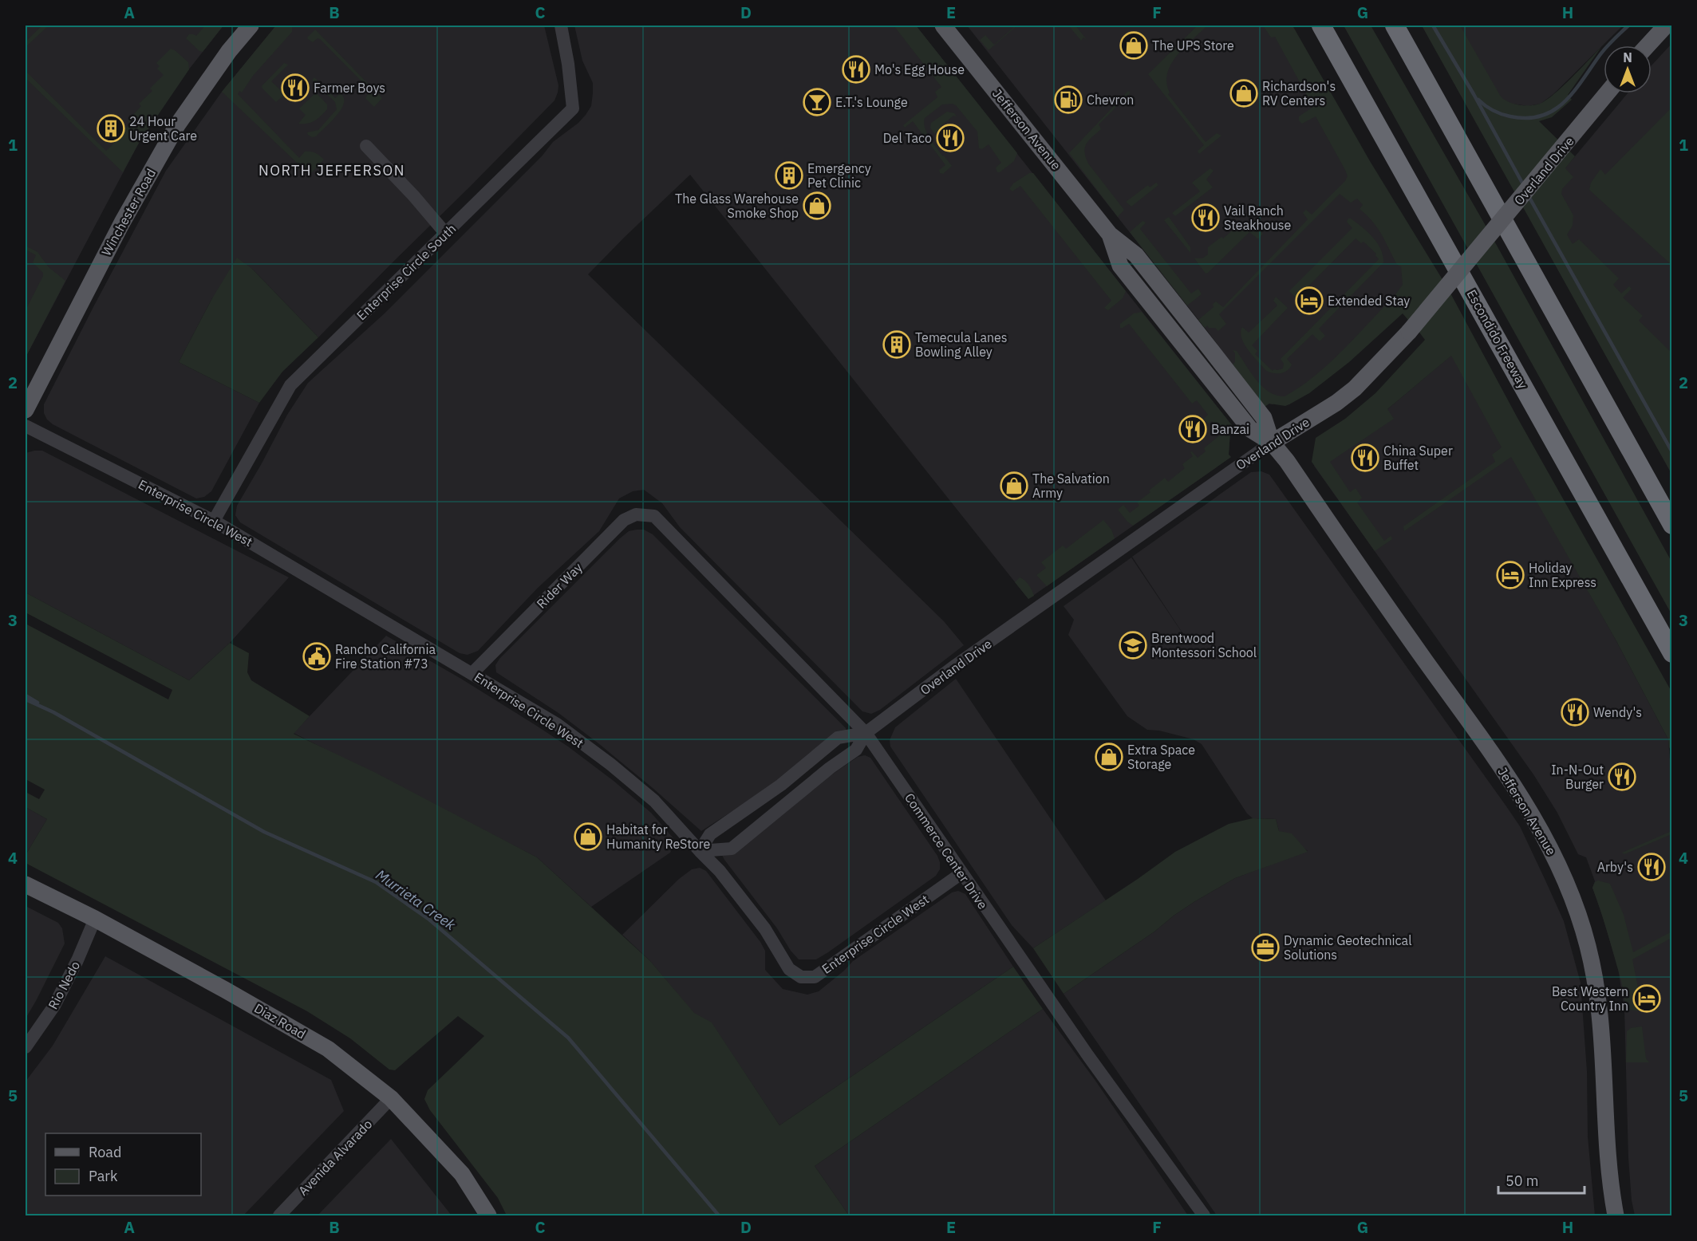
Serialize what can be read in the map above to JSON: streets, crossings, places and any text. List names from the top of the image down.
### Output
{
  "streets": {
    "highway": ["Escondido Freeway"],
    "main road": [
      "Jefferson Avenue",
      "Overland Drive",
      "Winchester Road",
      "Diaz Road"
    ],
    "street": [
      "Enterprise Circle South",
      "Enterprise Circle West",
      "Rider Way",
      "Commerce Center Drive",
      "Rio Nedo",
      "Avenida Alvarado"
    ]
  },
  "crossings": [
    ["Jefferson Avenue", "Overland Drive"],
    ["Overland Drive", "Enterprise Circle West"],
    ["Overland Drive", "Commerce Center Drive"],
    ["Enterprise Circle South", "Enterprise Circle West"],
    ["Enterprise Circle West", "Rider Way"],
    ["Enterprise Circle West", "Commerce Center Drive"],
    ["Rider Way", "Commerce Center Drive"],
    ["Rio Nedo", "Diaz Road"],
    ["Diaz Road", "Avenida Alvarado"]
  ],
  "districts": ["NORTH JEFFERSON"],
  "water": ["Murrieta Creek"],
  "places": {
    "shop": [
      "The UPS Store",
      "Richardson's RV Centers",
      "The Glass Warehouse Smoke Shop",
      "The Salvation Army",
      "Extra Space Storage",
      "Habitat for Humanity ReStore"
    ],
    "restaurant": [
      "Mo's Egg House",
      "Farmer Boys",
      "Del Taco",
      "Vail Ranch Steakhouse",
      "Banzai",
      "China Super Buffet",
      "Wendy's",
      "In-N-Out Burger",
      "Arby's"
    ],
    "fuel station": ["Chevron"],
    "bar": ["E.T.'s Lounge"],
    "building": ["24 Hour Urgent Care", "Emergency Pet Clinic", "Temecula Lanes Bowling Alley"],
    "hotel": ["Extended Stay", "Holiday Inn Express", "Best Western Country Inn"],
    "school or university": ["Brentwood Montessori School"],
    "public building": ["Rancho California Fire Station #73"],
    "office": ["Dynamic Geotechnical Solutions"]
  },
  "legend": ["Road", "Park"],
  "scale_bar": "50 m",
  "north": "top",
  "grid": {
    "columns": [
      "A",
      "B",
      "C",
      "D",
      "E",
      "F",
      "G",
      "H"
    ],
    "rows": [
      "1",
      "2",
      "3",
      "4",
      "5"
    ]
  }
}
